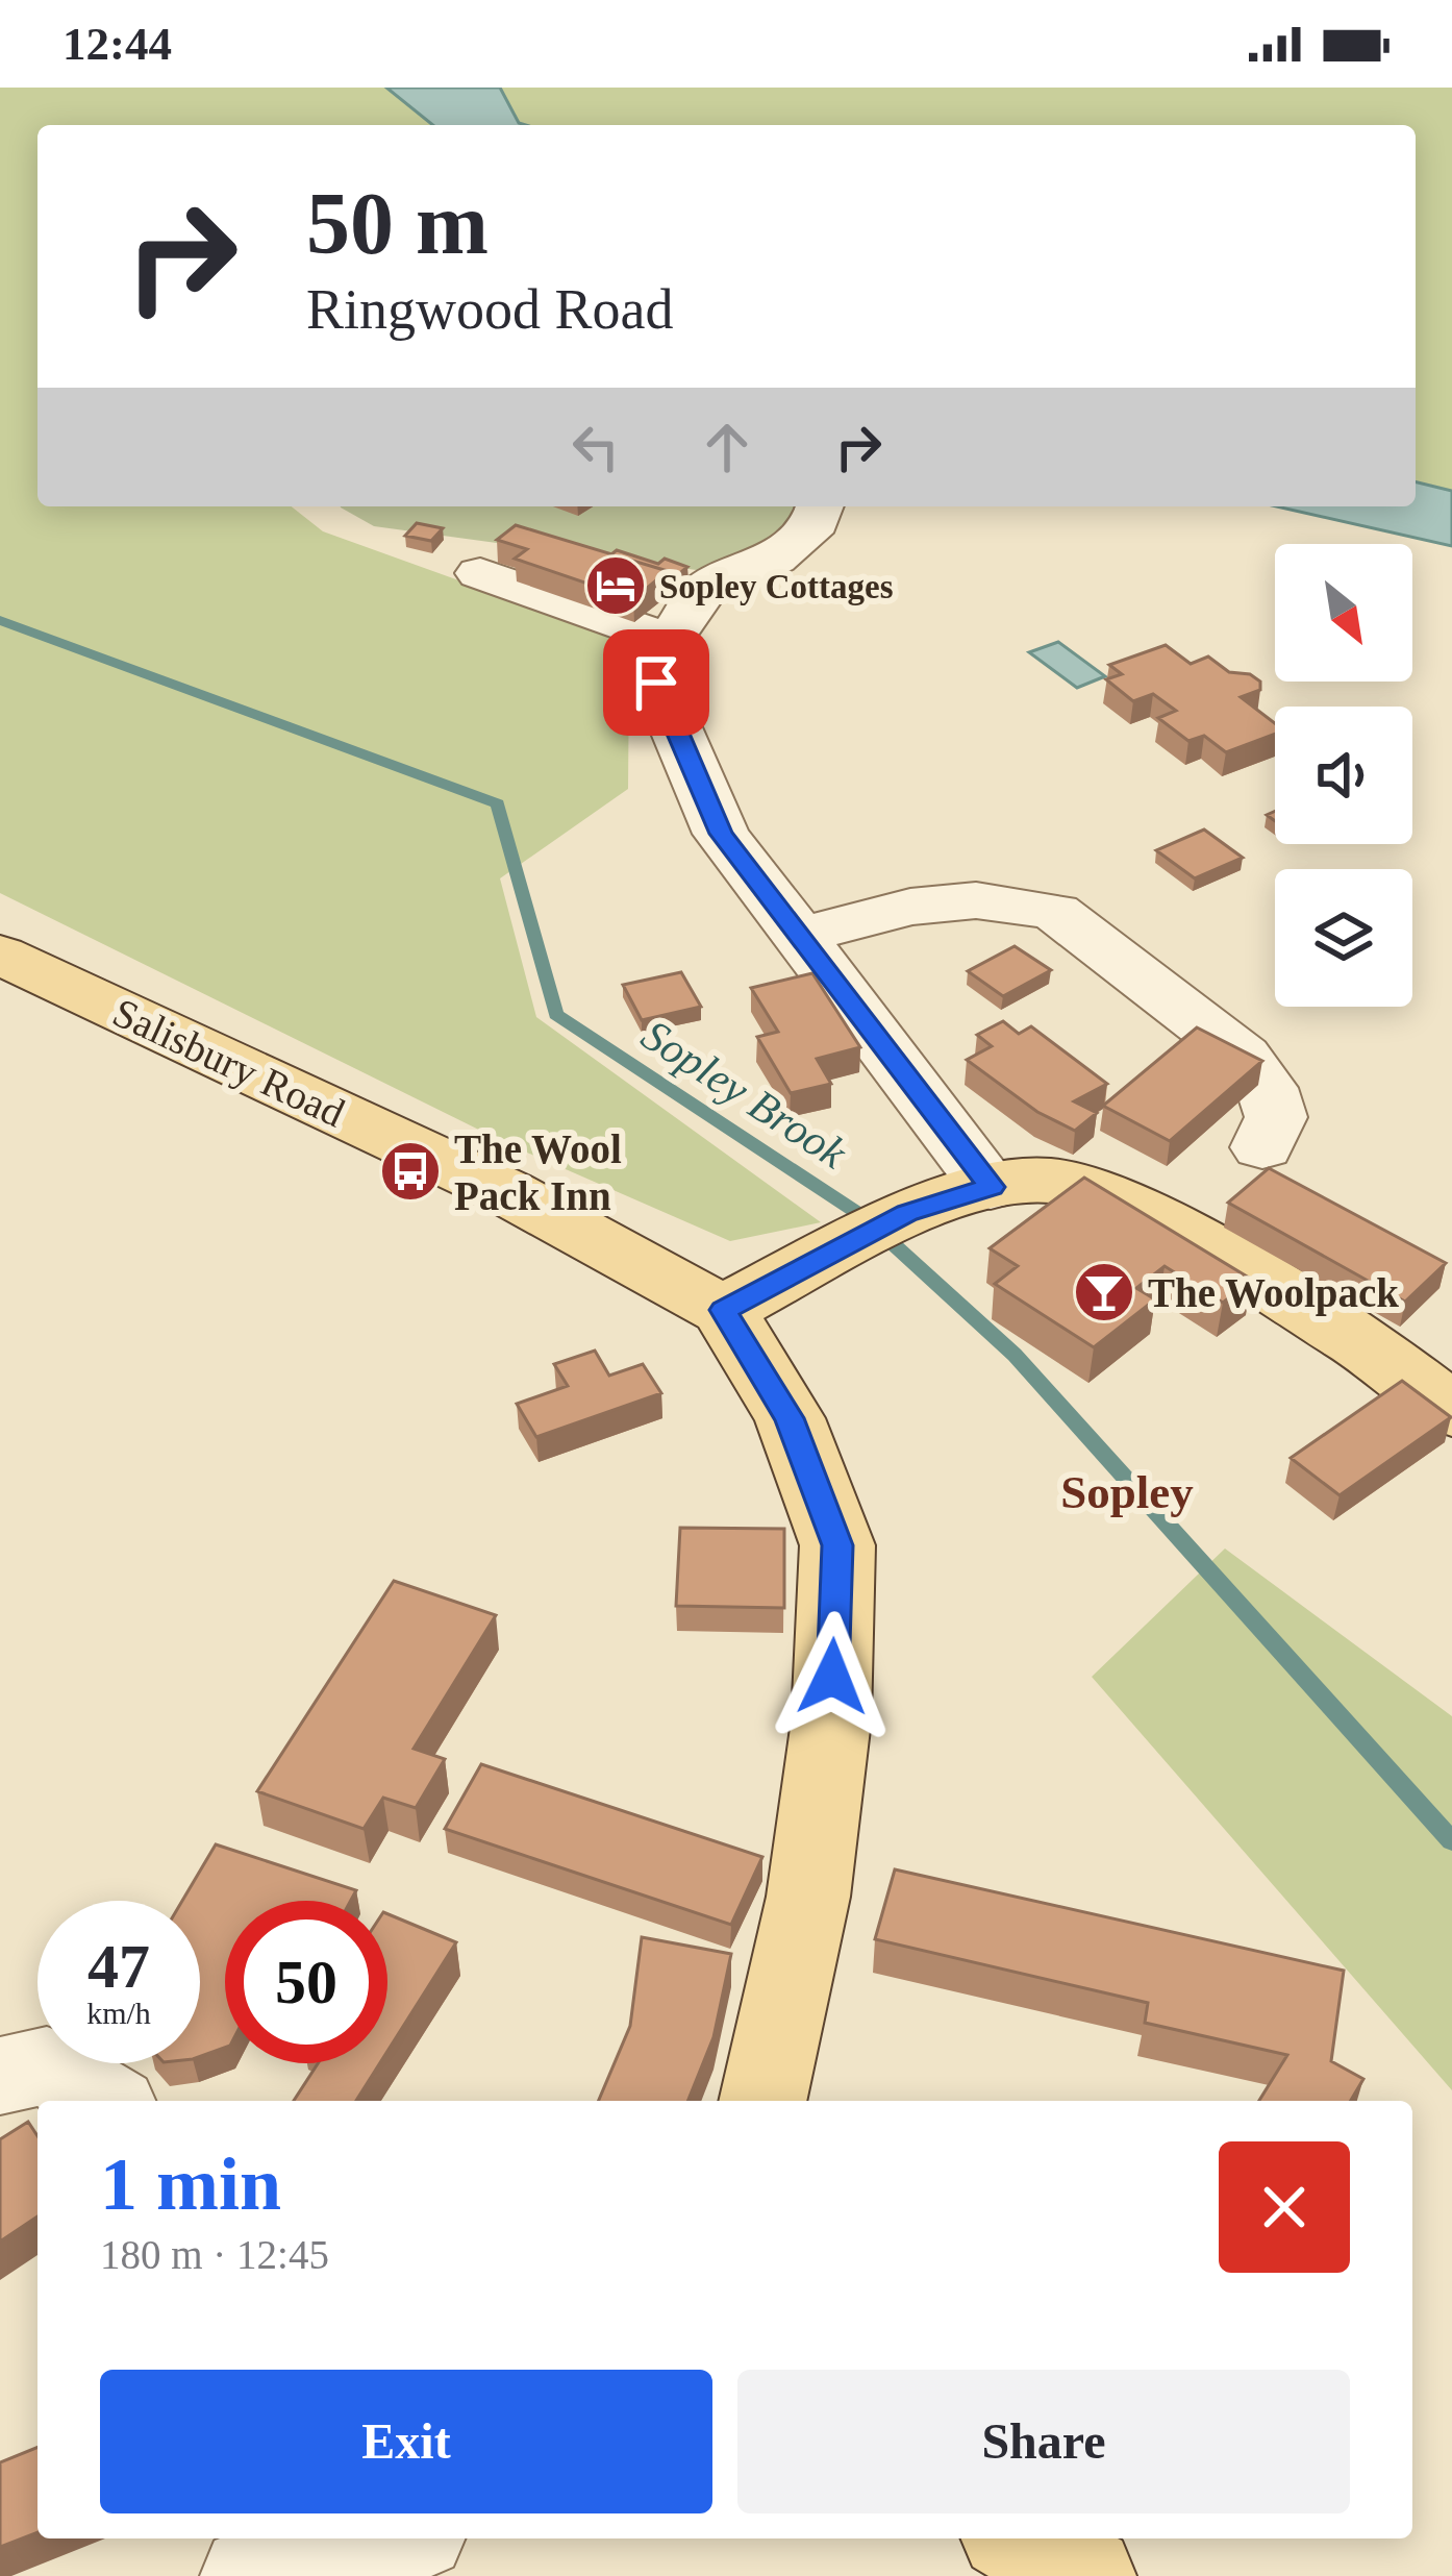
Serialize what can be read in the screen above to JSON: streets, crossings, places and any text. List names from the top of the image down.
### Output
{
  "streets": {
    "main road": ["Salisbury Road"]
  },
  "districts": ["Sopley"],
  "water": ["Sopley Brook"],
  "places": {
    "hotel": ["Sopley Cottages"],
    "bus stop": ["The Wool Pack Inn"],
    "bar": ["The Woolpack"]
  },
  "north": "bottom right",
  "page": {
    "status": "12:44",
    "turn": ["50 m", "Ringwood Road"],
    "speed": "47 km/h",
    "limit": "50",
    "heading": ["1 min", "180 m · 12:45"],
    "buttons": ["Exit", "Share"]
  }
}
